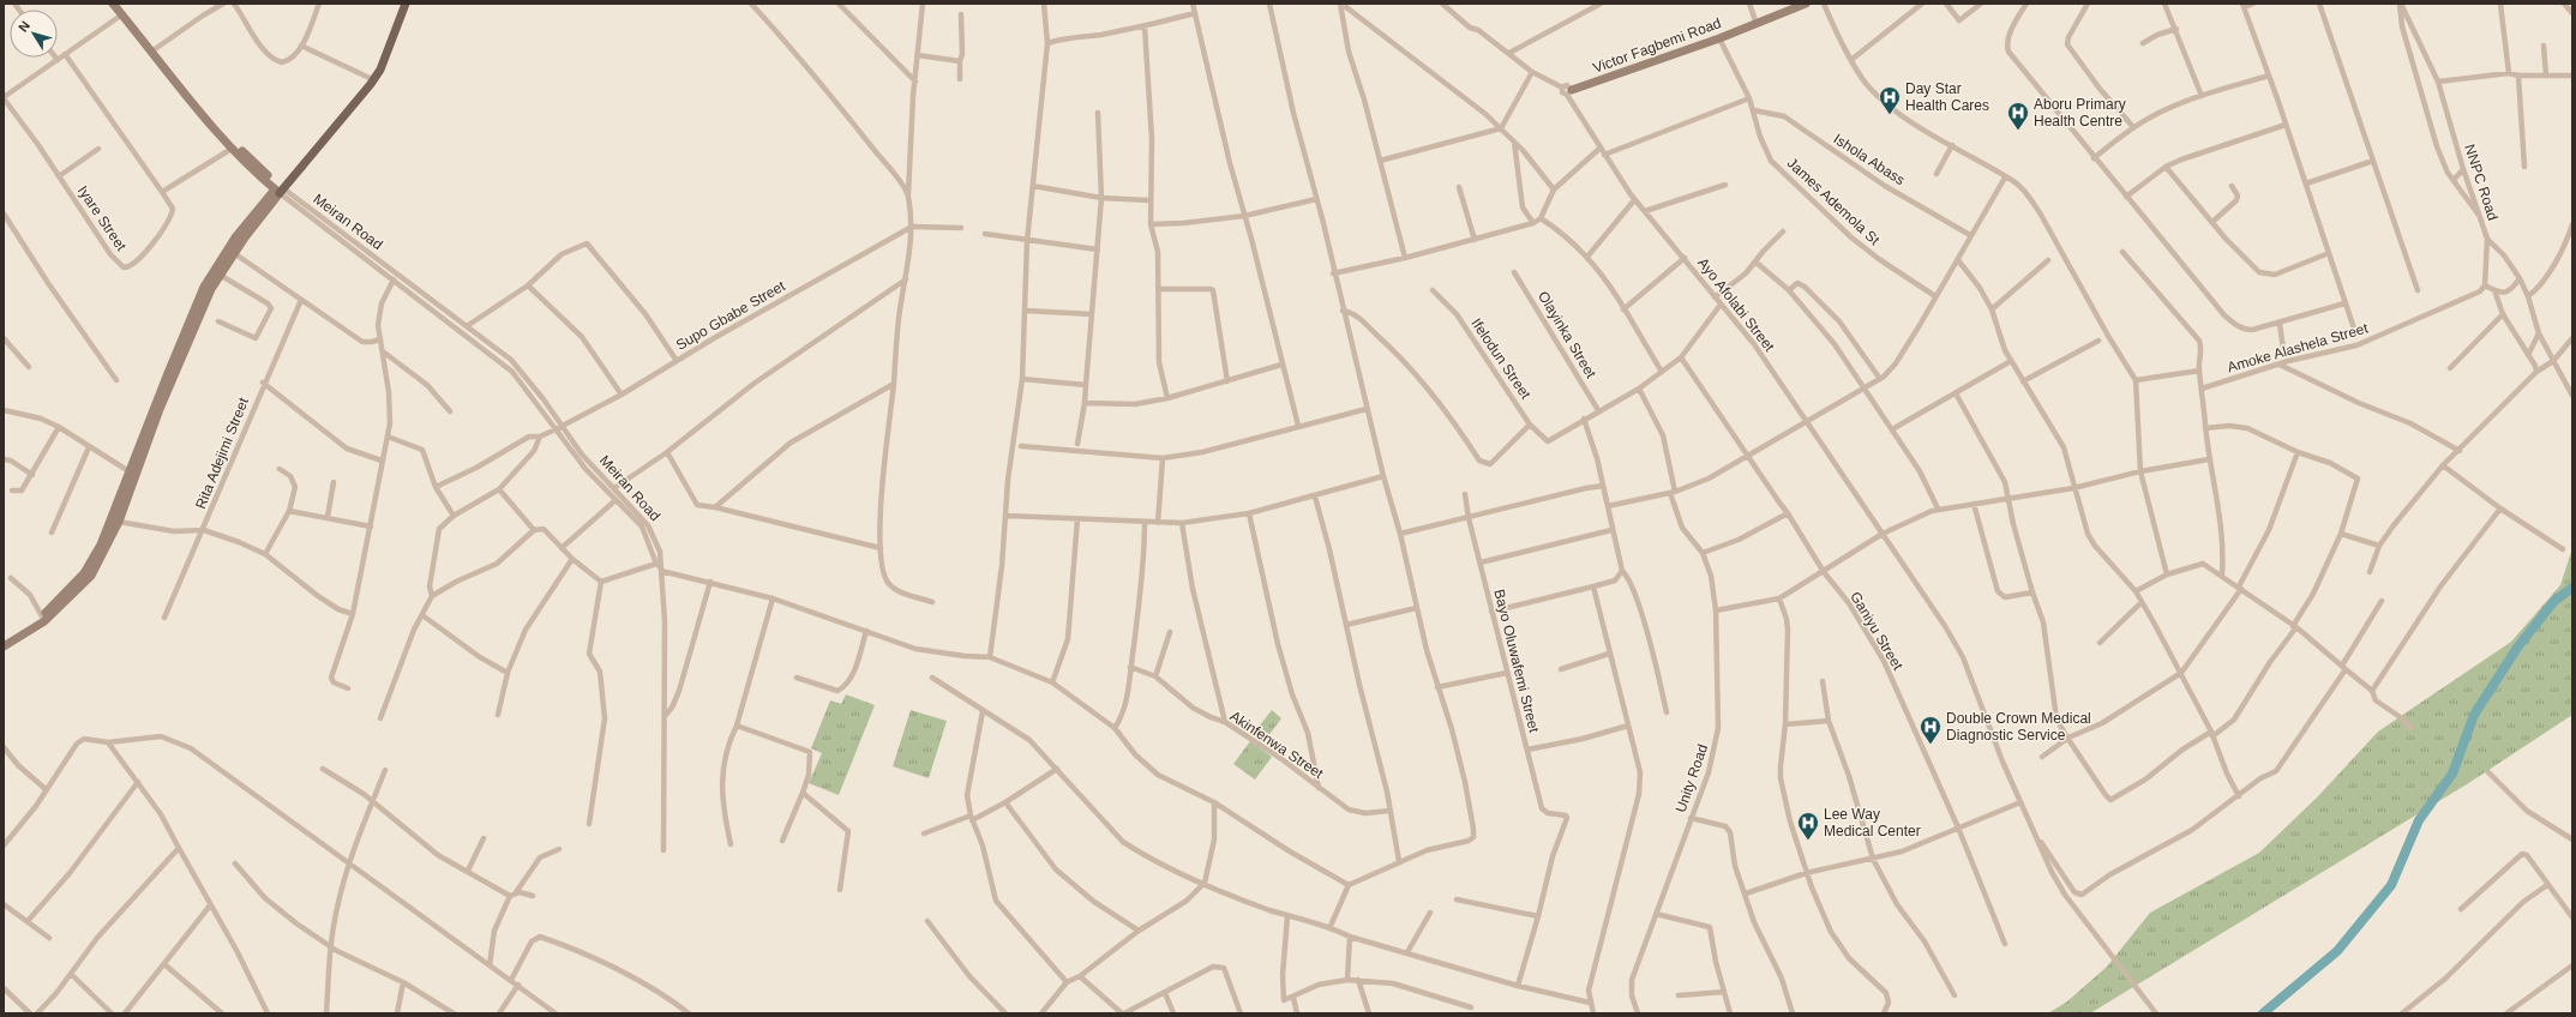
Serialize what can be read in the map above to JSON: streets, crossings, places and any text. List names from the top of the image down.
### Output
{
  "streets": {
    "main road": ["Victor Fagbemi Road", "Meiran Road"],
    "street": [
      "Ishola Abass",
      "NNPC Road",
      "James Ademola St",
      "Iyare Street",
      "Ayo Afolabi Street",
      "Supo Gbabe Street",
      "Olayinka Street",
      "Amoke Alashela Street",
      "Ifelodun Street",
      "Rita Adejimi Street",
      "Ganiyu Street",
      "Bayo Oluwafemi Street",
      "Akinfenwa Street",
      "Unity Road"
    ]
  },
  "crossings": [
    ["Victor Fagbemi Road", "James Ademola St"],
    ["Victor Fagbemi Road", "Ayo Afolabi Street"],
    ["Ishola Abass", "James Ademola St"],
    ["Meiran Road", "Supo Gbabe Street"]
  ],
  "places": {
    "hospital": [
      "Day Star Health Cares",
      "Aboru Primary Health Centre",
      "Double Crown Medical Diagnostic Service",
      "Lee Way Medical Center"
    ]
  },
  "north": "top left"
}
